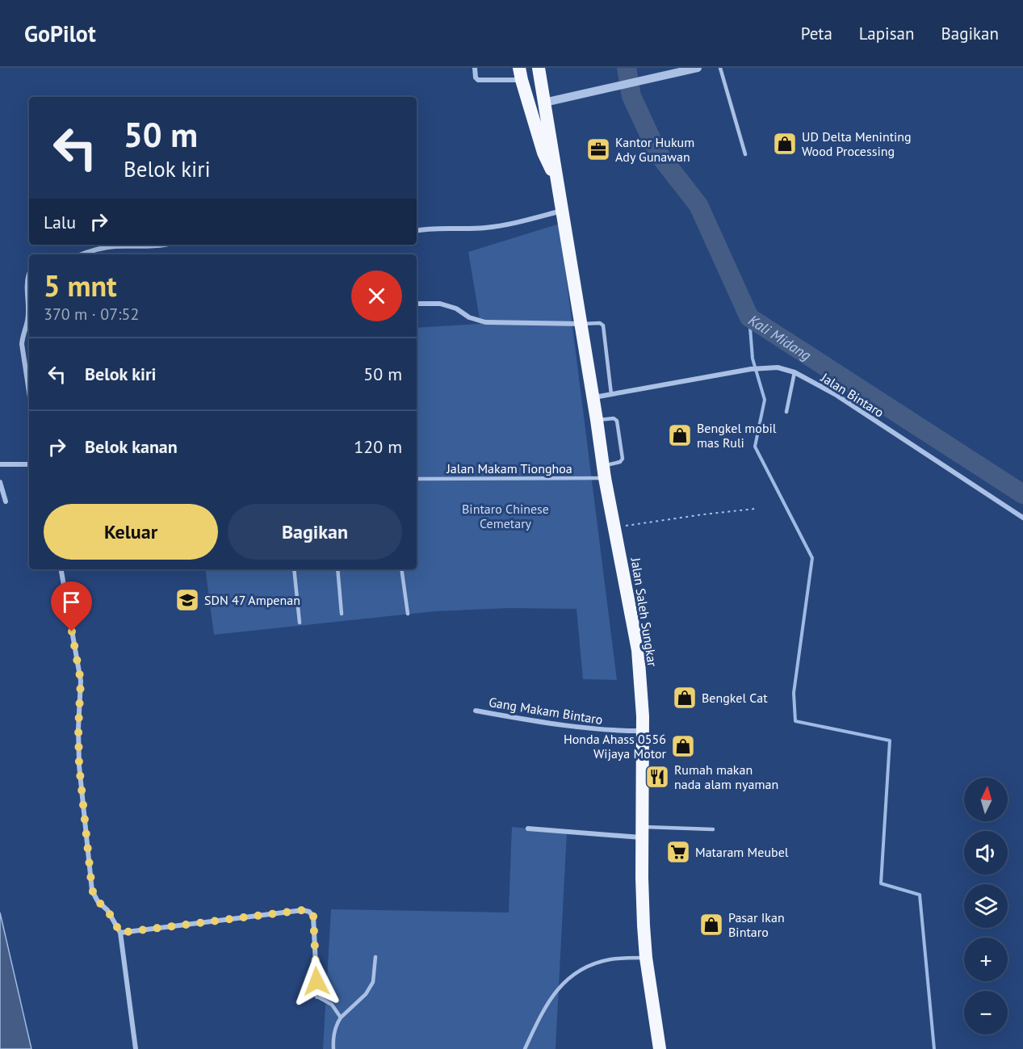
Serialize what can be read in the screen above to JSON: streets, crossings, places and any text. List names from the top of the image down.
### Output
{
  "streets": {
    "highway": ["Jalan Saleh Sungkar"],
    "street": ["Jalan Bintaro", "Gang Makam Bintaro"],
    "lane": ["Jalan Makam Tionghoa"]
  },
  "crossings": [
    ["Jalan Bintaro", "Jalan Saleh Sungkar"],
    ["Jalan Makam Tionghoa", "Jalan Saleh Sungkar"],
    ["Jalan Saleh Sungkar", "Gang Makam Bintaro"]
  ],
  "water": ["Kali Midang"],
  "parks": ["Bintaro Chinese Cemetary"],
  "places": {
    "shop": [
      "UD Delta Meninting Wood Processing",
      "Bengkel mobil mas Ruli",
      "Bengkel Cat",
      "Honda Ahass 0556 Wijaya Motor",
      "Pasar Ikan Bintaro"
    ],
    "office": ["Kantor Hukum Ady Gunawan"],
    "school or university": ["SDN 47 Ampenan"],
    "restaurant": ["Rumah makan nada alam nyaman"],
    "supermarket": ["Mataram Meubel"]
  },
  "north": "top",
  "page": {
    "header": "GoPilot",
    "nav": ["Peta", "Lapisan", "Bagikan"],
    "turn": ["50 m", "Belok kiri"],
    "then": "Lalu",
    "heading": ["5 mnt", "370 m · 07:52"],
    "list": [
      {
        "name": "Belok kiri",
        "value": "50 m"
      },
      {
        "name": "Belok kanan",
        "value": "120 m"
      }
    ],
    "buttons": ["Keluar", "Bagikan"],
    "map_buttons": ["+", "−"]
  }
}
